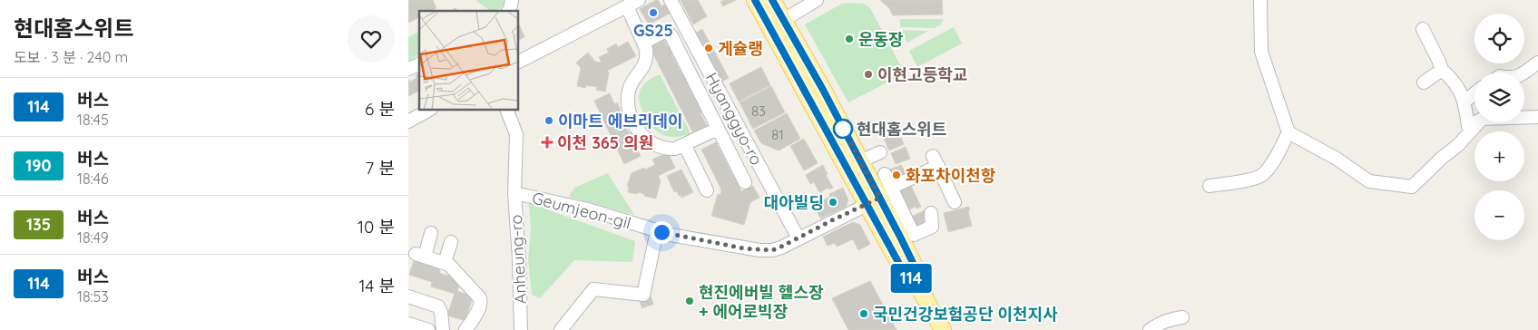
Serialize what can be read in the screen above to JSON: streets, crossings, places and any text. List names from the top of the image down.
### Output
{
  "streets": {
    "street": ["Hyanggyo-ro", "Geumjeon-gil", "Anheung-ro"]
  },
  "crossings": [
    ["Hyanggyo-ro", "Geumjeon-gil"],
    ["Geumjeon-gil", "Anheung-ro"]
  ],
  "places": {
    "other": [
      "GS25",
      "운동장",
      "게슐랭",
      "이현고등학교",
      "이마트 에브리데이",
      "현대홈스위트",
      "화포차이천항",
      "대아빌딩",
      "현진에버빌 헬스장 + 에어로빅장",
      "국민건강보험공단 이천지사"
    ],
    "health": ["이천 365 의원"]
  },
  "lines": ["bus line 114"],
  "house_numbers": ["83", "81"],
  "page": {
    "heading": ["현대홈스위트", "도보 · 3 분 · 240 m"],
    "on_map": "114",
    "map_buttons": ["+", "−"],
    "list": [
      {
        "mark": "114",
        "name": "버스",
        "note": "18:45",
        "value": "6 분"
      },
      {
        "mark": "190",
        "name": "버스",
        "note": "18:46",
        "value": "7 분"
      },
      {
        "mark": "135",
        "name": "버스",
        "note": "18:49",
        "value": "10 분"
      },
      {
        "mark": "114",
        "name": "버스",
        "note": "18:53",
        "value": "14 분"
      }
    ]
  }
}
